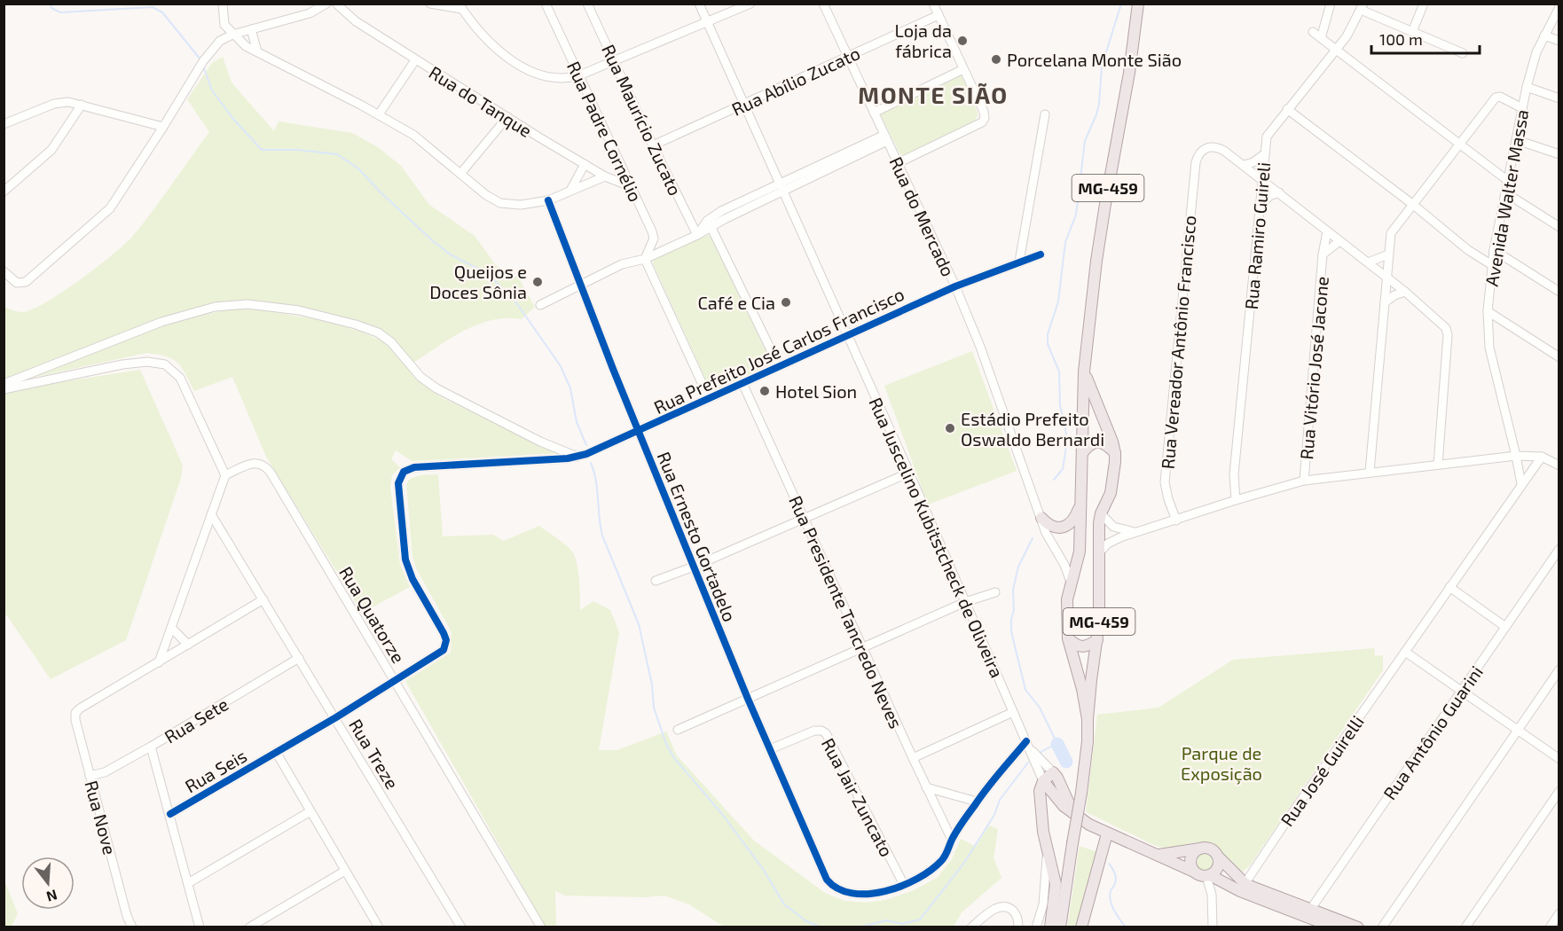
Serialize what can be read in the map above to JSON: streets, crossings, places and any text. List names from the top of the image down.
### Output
{
  "streets": {
    "main road": ["MG-459"],
    "street": [
      "Rua Abílio Zucato",
      "Rua do Tanque",
      "Rua Maurício Zucato",
      "Rua Padre Cornélio",
      "Avenida Walter Massa",
      "Rua do Mercado",
      "Rua Ramiro Guireli",
      "Rua Vereador Antônio Francisco",
      "Rua Prefeito José Carlos Francisco",
      "Rua Vitório José Jacone",
      "Rua Ernesto Gortadelo",
      "Rua Juscelino Kubitstcheck de Oliveira",
      "Rua Presidente Tancredo Neves",
      "Rua Quatorze",
      "Rua Sete",
      "Rua Antônio Guarini",
      "Rua Treze",
      "Rua Seis",
      "Rua José Guirelli",
      "Rua Jair Zuncato",
      "Rua Nove"
    ]
  },
  "crossings": [
    ["Rua Abílio Zucato", "Rua Maurício Zucato"],
    ["Rua Abílio Zucato", "Rua do Mercado"],
    ["Rua Abílio Zucato", "Rua Juscelino Kubitstcheck de Oliveira"],
    ["Rua do Tanque", "Rua Padre Cornélio"],
    ["MG-459", "Rua do Mercado"],
    ["Avenida Walter Massa", "Rua José Guirelli"],
    ["Rua do Mercado", "Rua Prefeito José Carlos Francisco"],
    ["Rua Prefeito José Carlos Francisco", "Rua Ernesto Gortadelo"],
    ["Rua Prefeito José Carlos Francisco", "Rua Juscelino Kubitstcheck de Oliveira"],
    ["Rua Prefeito José Carlos Francisco", "Rua Presidente Tancredo Neves"],
    ["Rua Prefeito José Carlos Francisco", "Rua Quatorze"],
    ["Rua Prefeito José Carlos Francisco", "Rua Treze"],
    ["Rua Prefeito José Carlos Francisco", "Rua Seis"],
    ["Rua Ernesto Gortadelo", "Rua Jair Zuncato"],
    ["Rua Sete", "Rua Treze"],
    ["Rua Sete", "Rua Nove"]
  ],
  "districts": ["MONTE SIÃO"],
  "parks": ["Parque de Exposição"],
  "places": [
    "Loja da fábrica",
    "Porcelana Monte Sião",
    "Queijos e Doces Sônia",
    "Café e Cia",
    "Hotel Sion",
    "Estádio Prefeito Oswaldo Bernardi"
  ],
  "scale_bar": "100 m",
  "north": "bottom"
}
